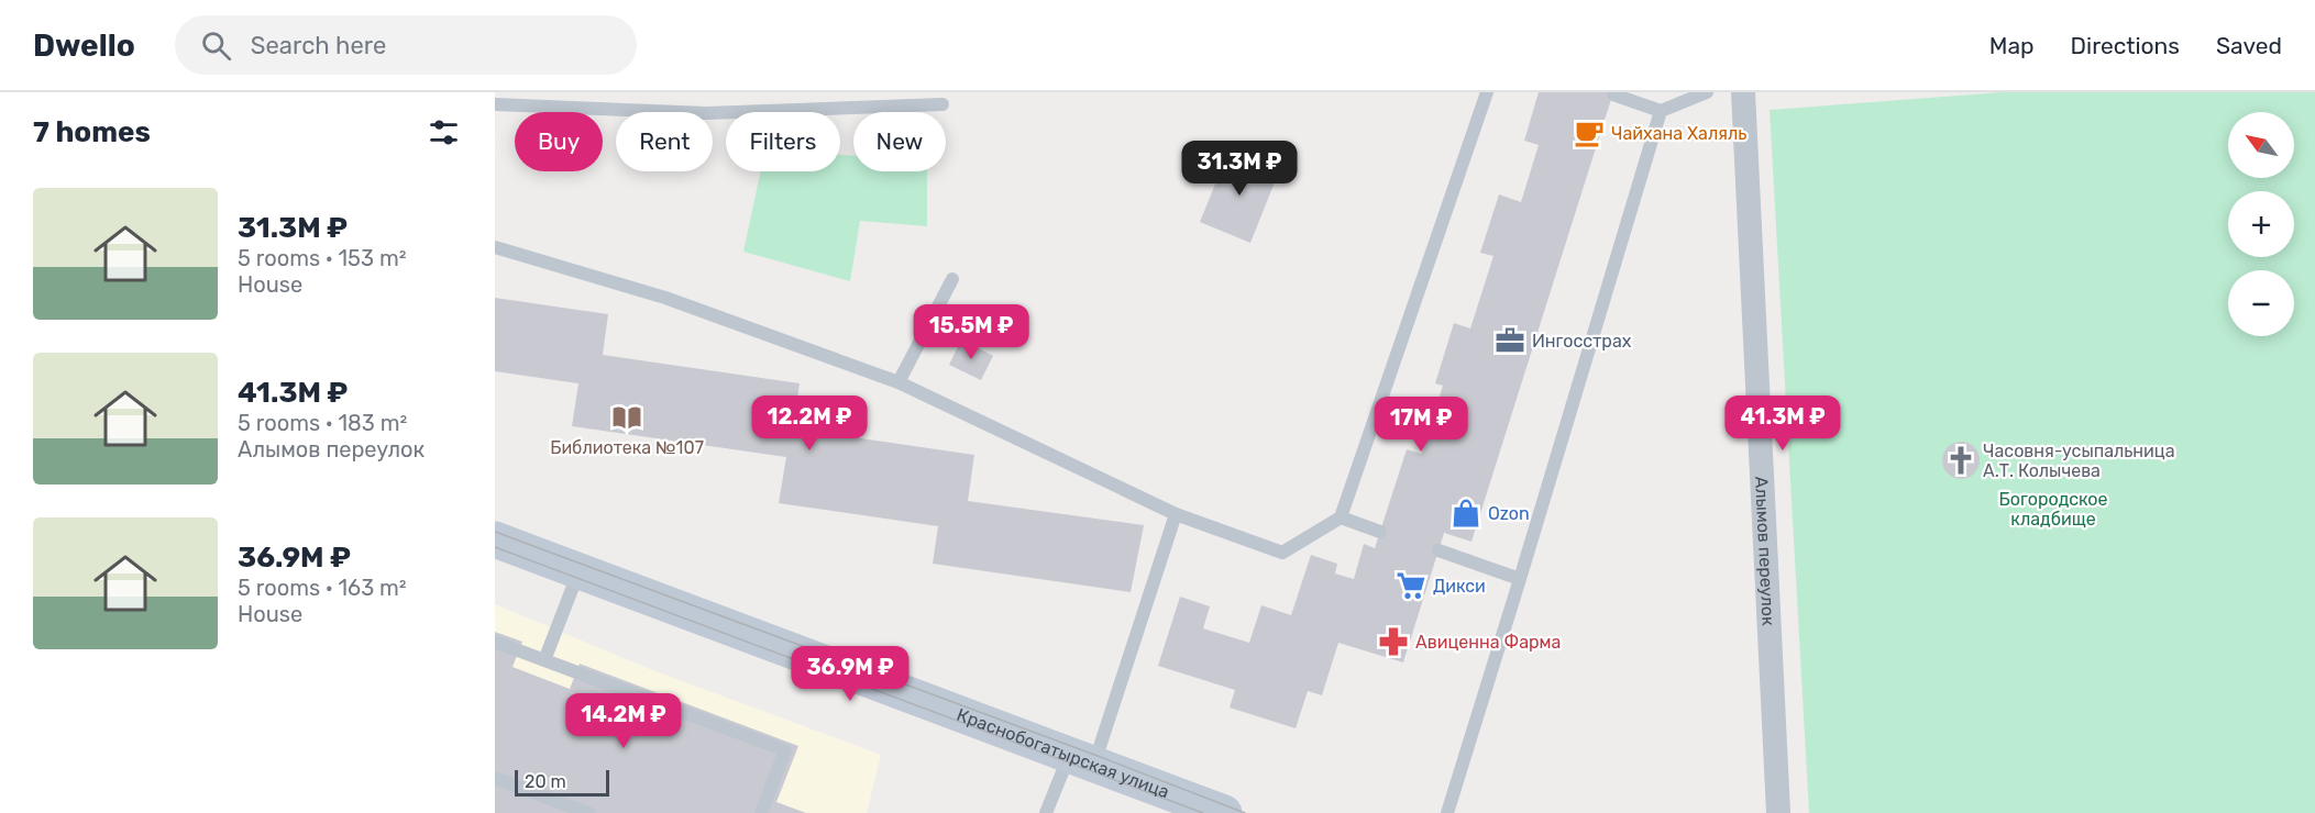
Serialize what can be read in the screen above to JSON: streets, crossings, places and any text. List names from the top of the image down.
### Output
{
  "streets": {
    "main road": ["Краснобогатырская улица"],
    "street": ["Алымов переулок"]
  },
  "parks": ["Богородское кладбище"],
  "places": {
    "cafe": ["Чайхана Халяль"],
    "office": ["Ингосстрах"],
    "library": ["Библиотека №107"],
    "church": ["Часовня-усыпальница А.Т. Колычева"],
    "shop": ["Ozon"],
    "supermarket": ["Дикси"],
    "pharmacy": ["Авиценна Фарма"]
  },
  "scale_bar": "20 m",
  "north": "top left",
  "page": {
    "header": "Dwello",
    "search": "Search here",
    "nav": ["Map", "Directions", "Saved"],
    "heading": "7 homes",
    "map_buttons": ["+", "−"],
    "chip": [
      "Buy",
      "Rent",
      "Filters",
      "New"
    ],
    "price": [
      "31.3M ₽",
      "15.5M ₽",
      "12.2M ₽",
      "41.3M ₽",
      "17M ₽",
      "36.9M ₽",
      "14.2M ₽"
    ],
    "list": [
      {
        "name": "31.3M ₽",
        "note": "5 rooms · 153 m² · House"
      },
      {
        "name": "41.3M ₽",
        "note": "5 rooms · 183 m² · Алымов переулок"
      },
      {
        "name": "36.9M ₽",
        "note": "5 rooms · 163 m² · House"
      }
    ],
    "scale": "20 m"
  }
}
